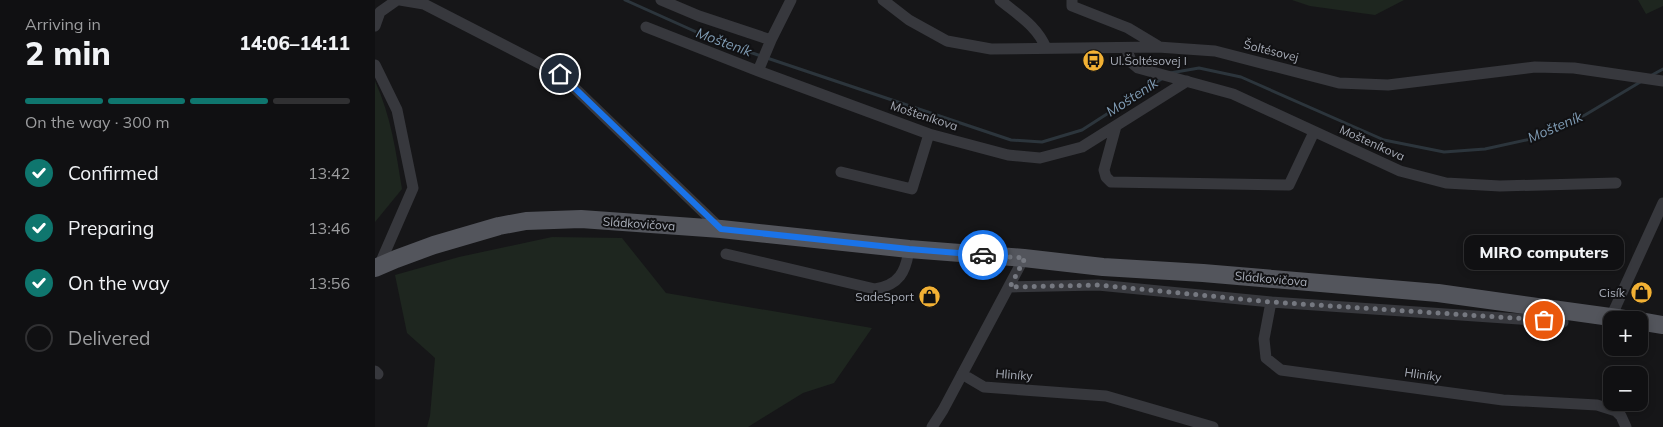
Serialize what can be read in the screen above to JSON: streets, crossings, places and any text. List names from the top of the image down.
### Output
{
  "streets": {
    "main road": ["Sládkovičova"],
    "street": ["Šoltésovej", "Mošteníkova", "Hliníky"]
  },
  "crossings": [
    ["Šoltésovej", "Mošteníkova"],
    ["Sládkovičova", "Hliníky"]
  ],
  "water": ["Mošteník"],
  "places": {
    "bus stop": ["Ul.Šoltésovej I"],
    "shop": ["Cisík", "SadeSport"],
    "other": ["MIRO computers"]
  },
  "page": {
    "heading": ["2 min", "Arriving in", "14:06–14:11"],
    "bar": "On the way · 300 m",
    "list": [
      ["Confirmed", "13:42"],
      ["Preparing", "13:46"],
      ["On the way", "13:56"],
      "Delivered"
    ],
    "bubble": "MIRO computers",
    "map_buttons": ["+", "−"]
  }
}
